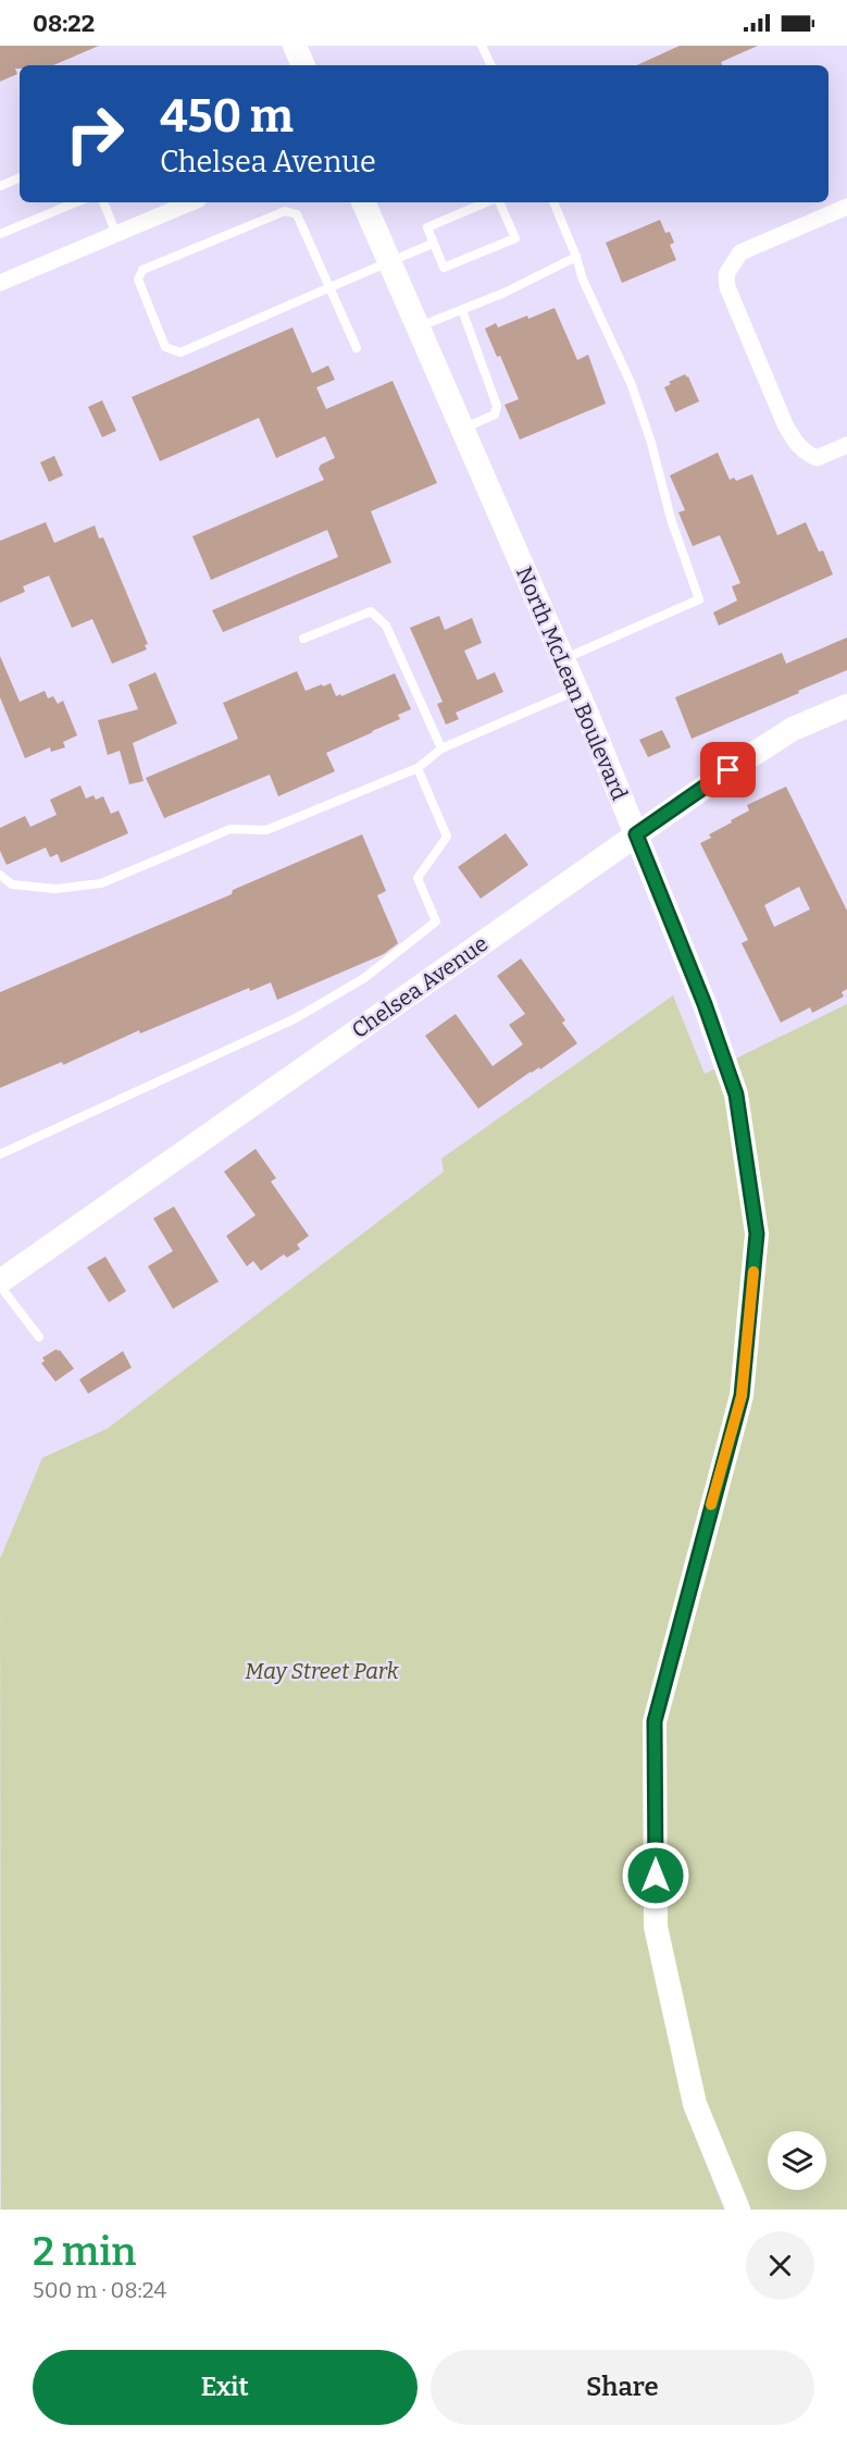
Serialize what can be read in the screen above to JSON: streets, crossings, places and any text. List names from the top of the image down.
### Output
{
  "streets": {
    "main road": ["North McLean Boulevard", "Chelsea Avenue"]
  },
  "crossings": [
    ["North McLean Boulevard", "Chelsea Avenue"]
  ],
  "parks": ["May Street Park"],
  "page": {
    "status": "08:22",
    "turn": ["450 m", "Chelsea Avenue"],
    "heading": ["2 min", "500 m · 08:24"],
    "buttons": ["Exit", "Share"]
  }
}
